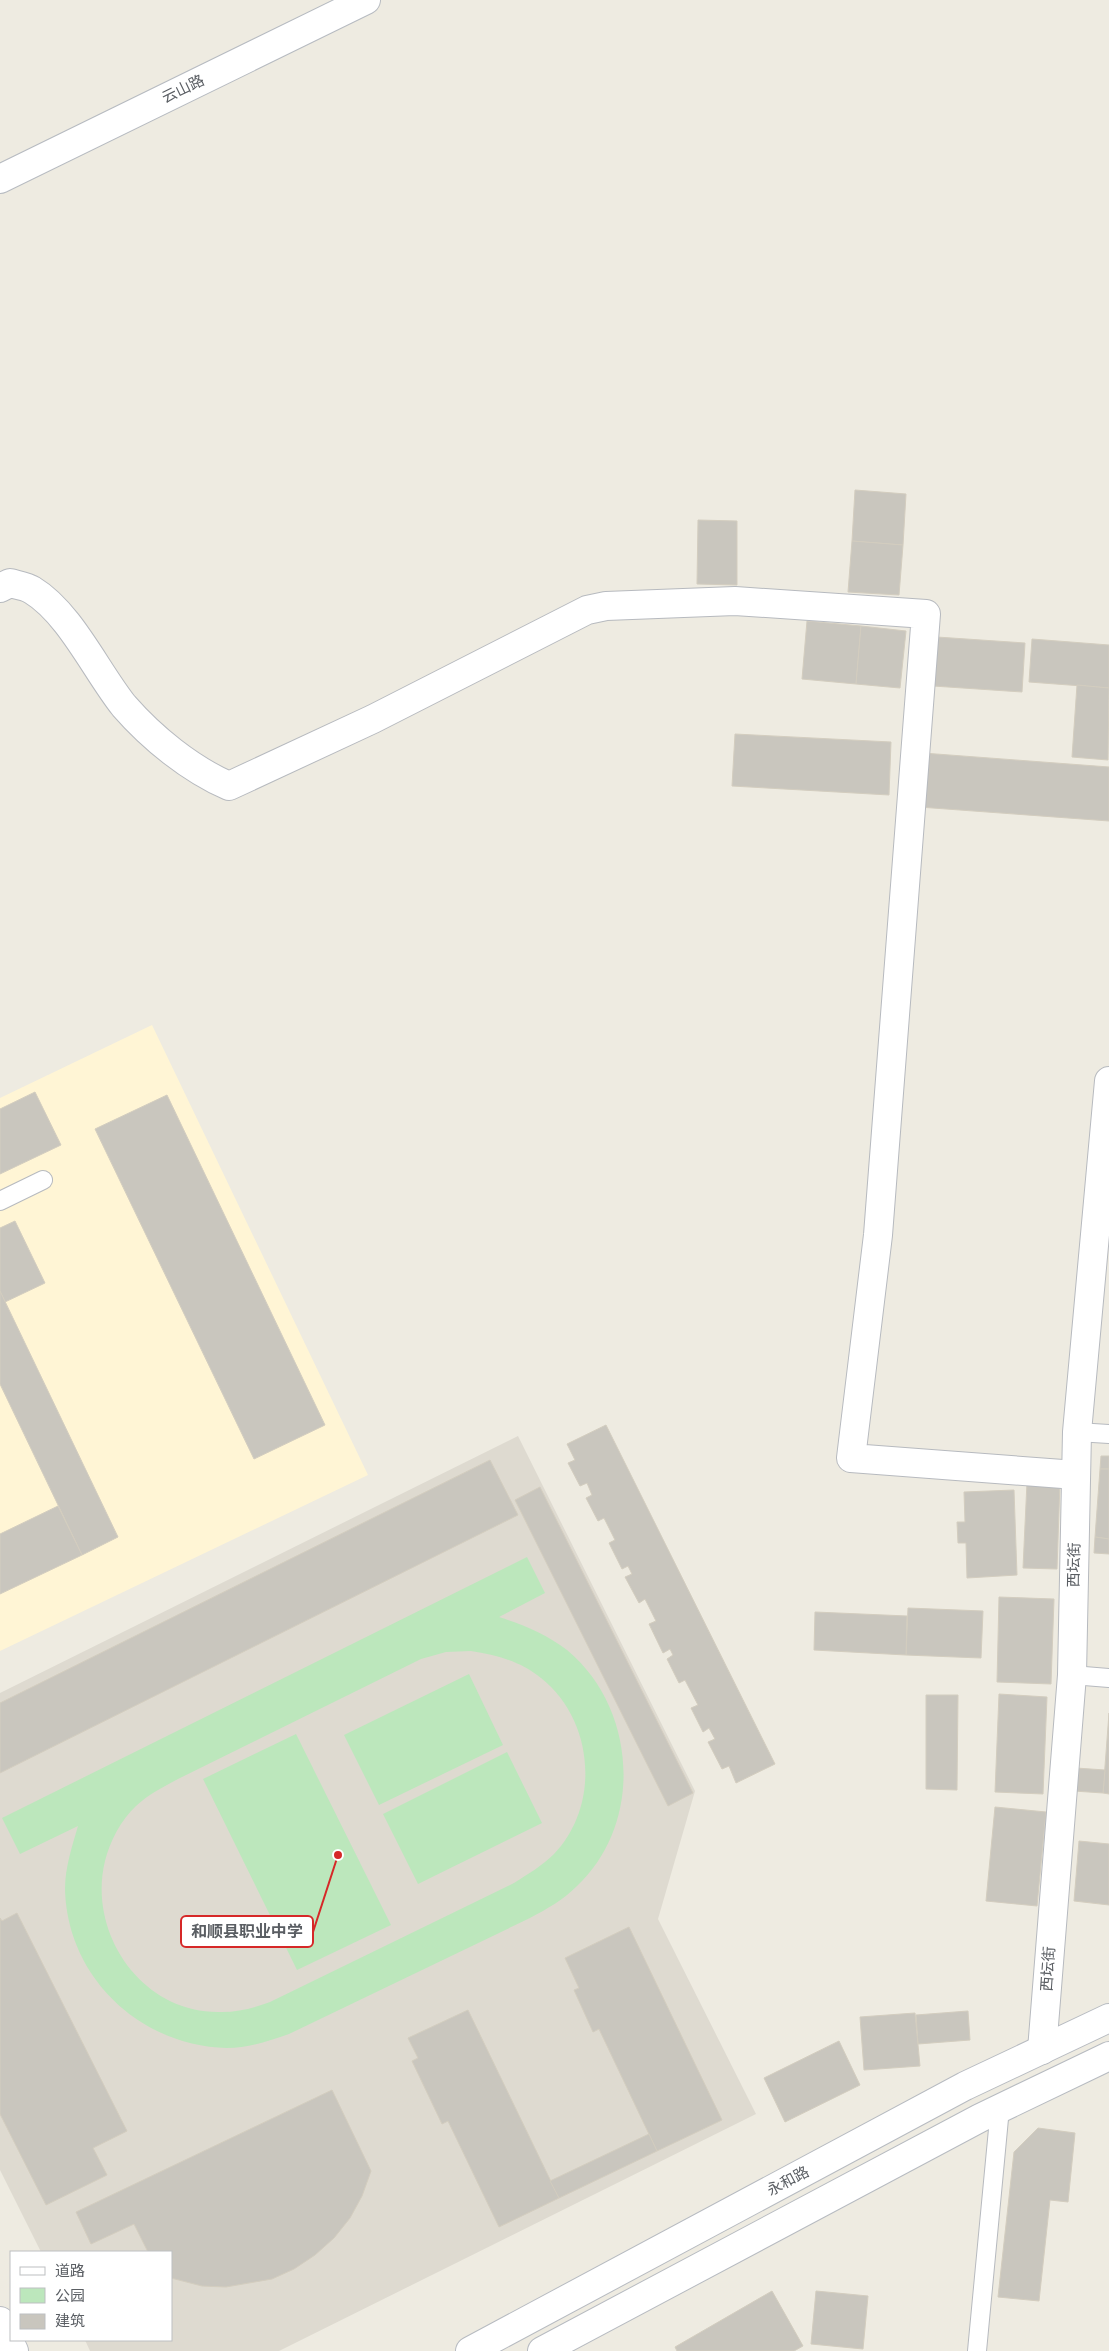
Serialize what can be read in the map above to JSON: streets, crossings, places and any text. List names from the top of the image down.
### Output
{
  "streets": {
    "street": ["云山路", "西坛街", "永和路"]
  },
  "crossings": [
    ["西坛街", "永和路"]
  ],
  "places": ["和顺县职业中学"],
  "legend": ["道路", "公园", "建筑"]
}
